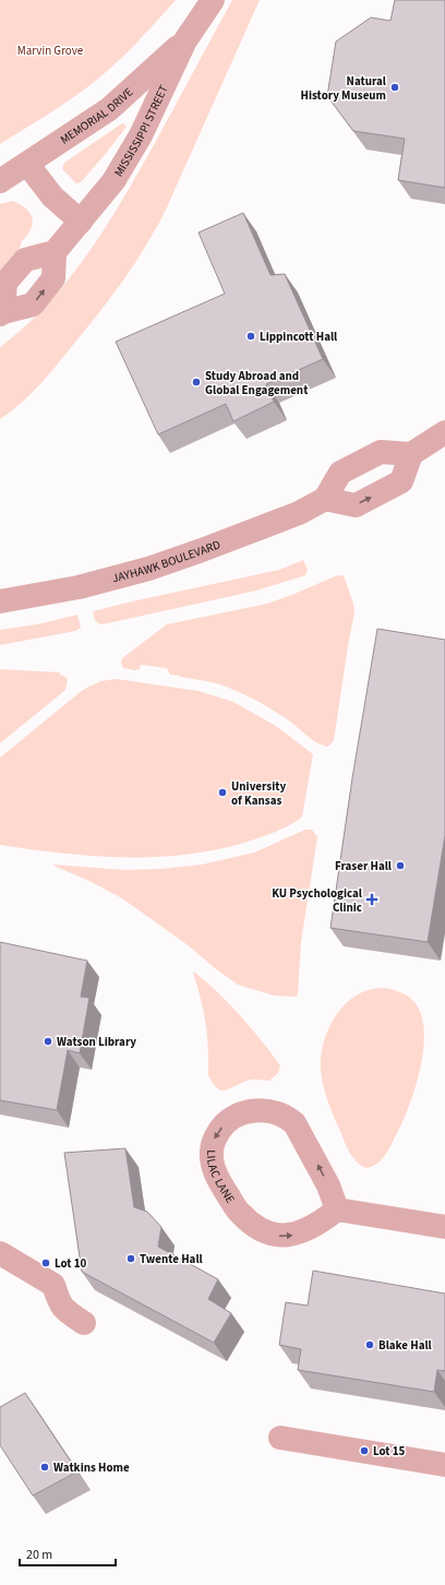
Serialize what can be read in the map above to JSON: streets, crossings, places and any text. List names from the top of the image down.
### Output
{
  "streets": {
    "street": [
      "MEMORIAL DRIVE",
      "MISSISSIPPI STREET",
      "JAYHAWK BOULEVARD",
      "LILAC LANE"
    ]
  },
  "crossings": [
    ["MEMORIAL DRIVE", "MISSISSIPPI STREET"]
  ],
  "parks": ["Marvin Grove"],
  "places": {
    "other": [
      "Natural History Museum",
      "Lippincott Hall",
      "Study Abroad and Global Engagement",
      "University of Kansas",
      "Fraser Hall",
      "Watson Library",
      "Twente Hall",
      "Lot 10",
      "Blake Hall",
      "Lot 15",
      "Watkins Home"
    ],
    "health": ["KU Psychological Clinic"]
  },
  "scale_bar": "20 m"
}
